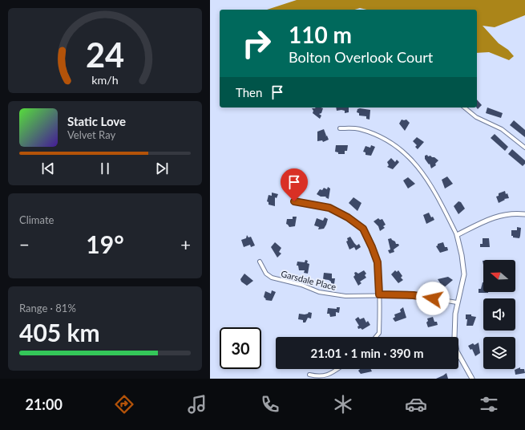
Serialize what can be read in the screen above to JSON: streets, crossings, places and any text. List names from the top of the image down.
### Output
{
  "streets": {
    "street": ["Garsdale Place"]
  },
  "north": "left",
  "page": {
    "turn": ["110 m", "Bolton Overlook Court"],
    "then": "Then",
    "song": ["Static Love", "Velvet Ray"],
    "tile": [
      "Climate",
      ["Range · 81%", "405 km"]
    ],
    "heat": ["−", "19°", "+"],
    "limit": "30",
    "trip": "21:01 · 1 min · 390 m",
    "tabs": "21:00",
    "gauge": ["24", "km/h"]
  }
}
